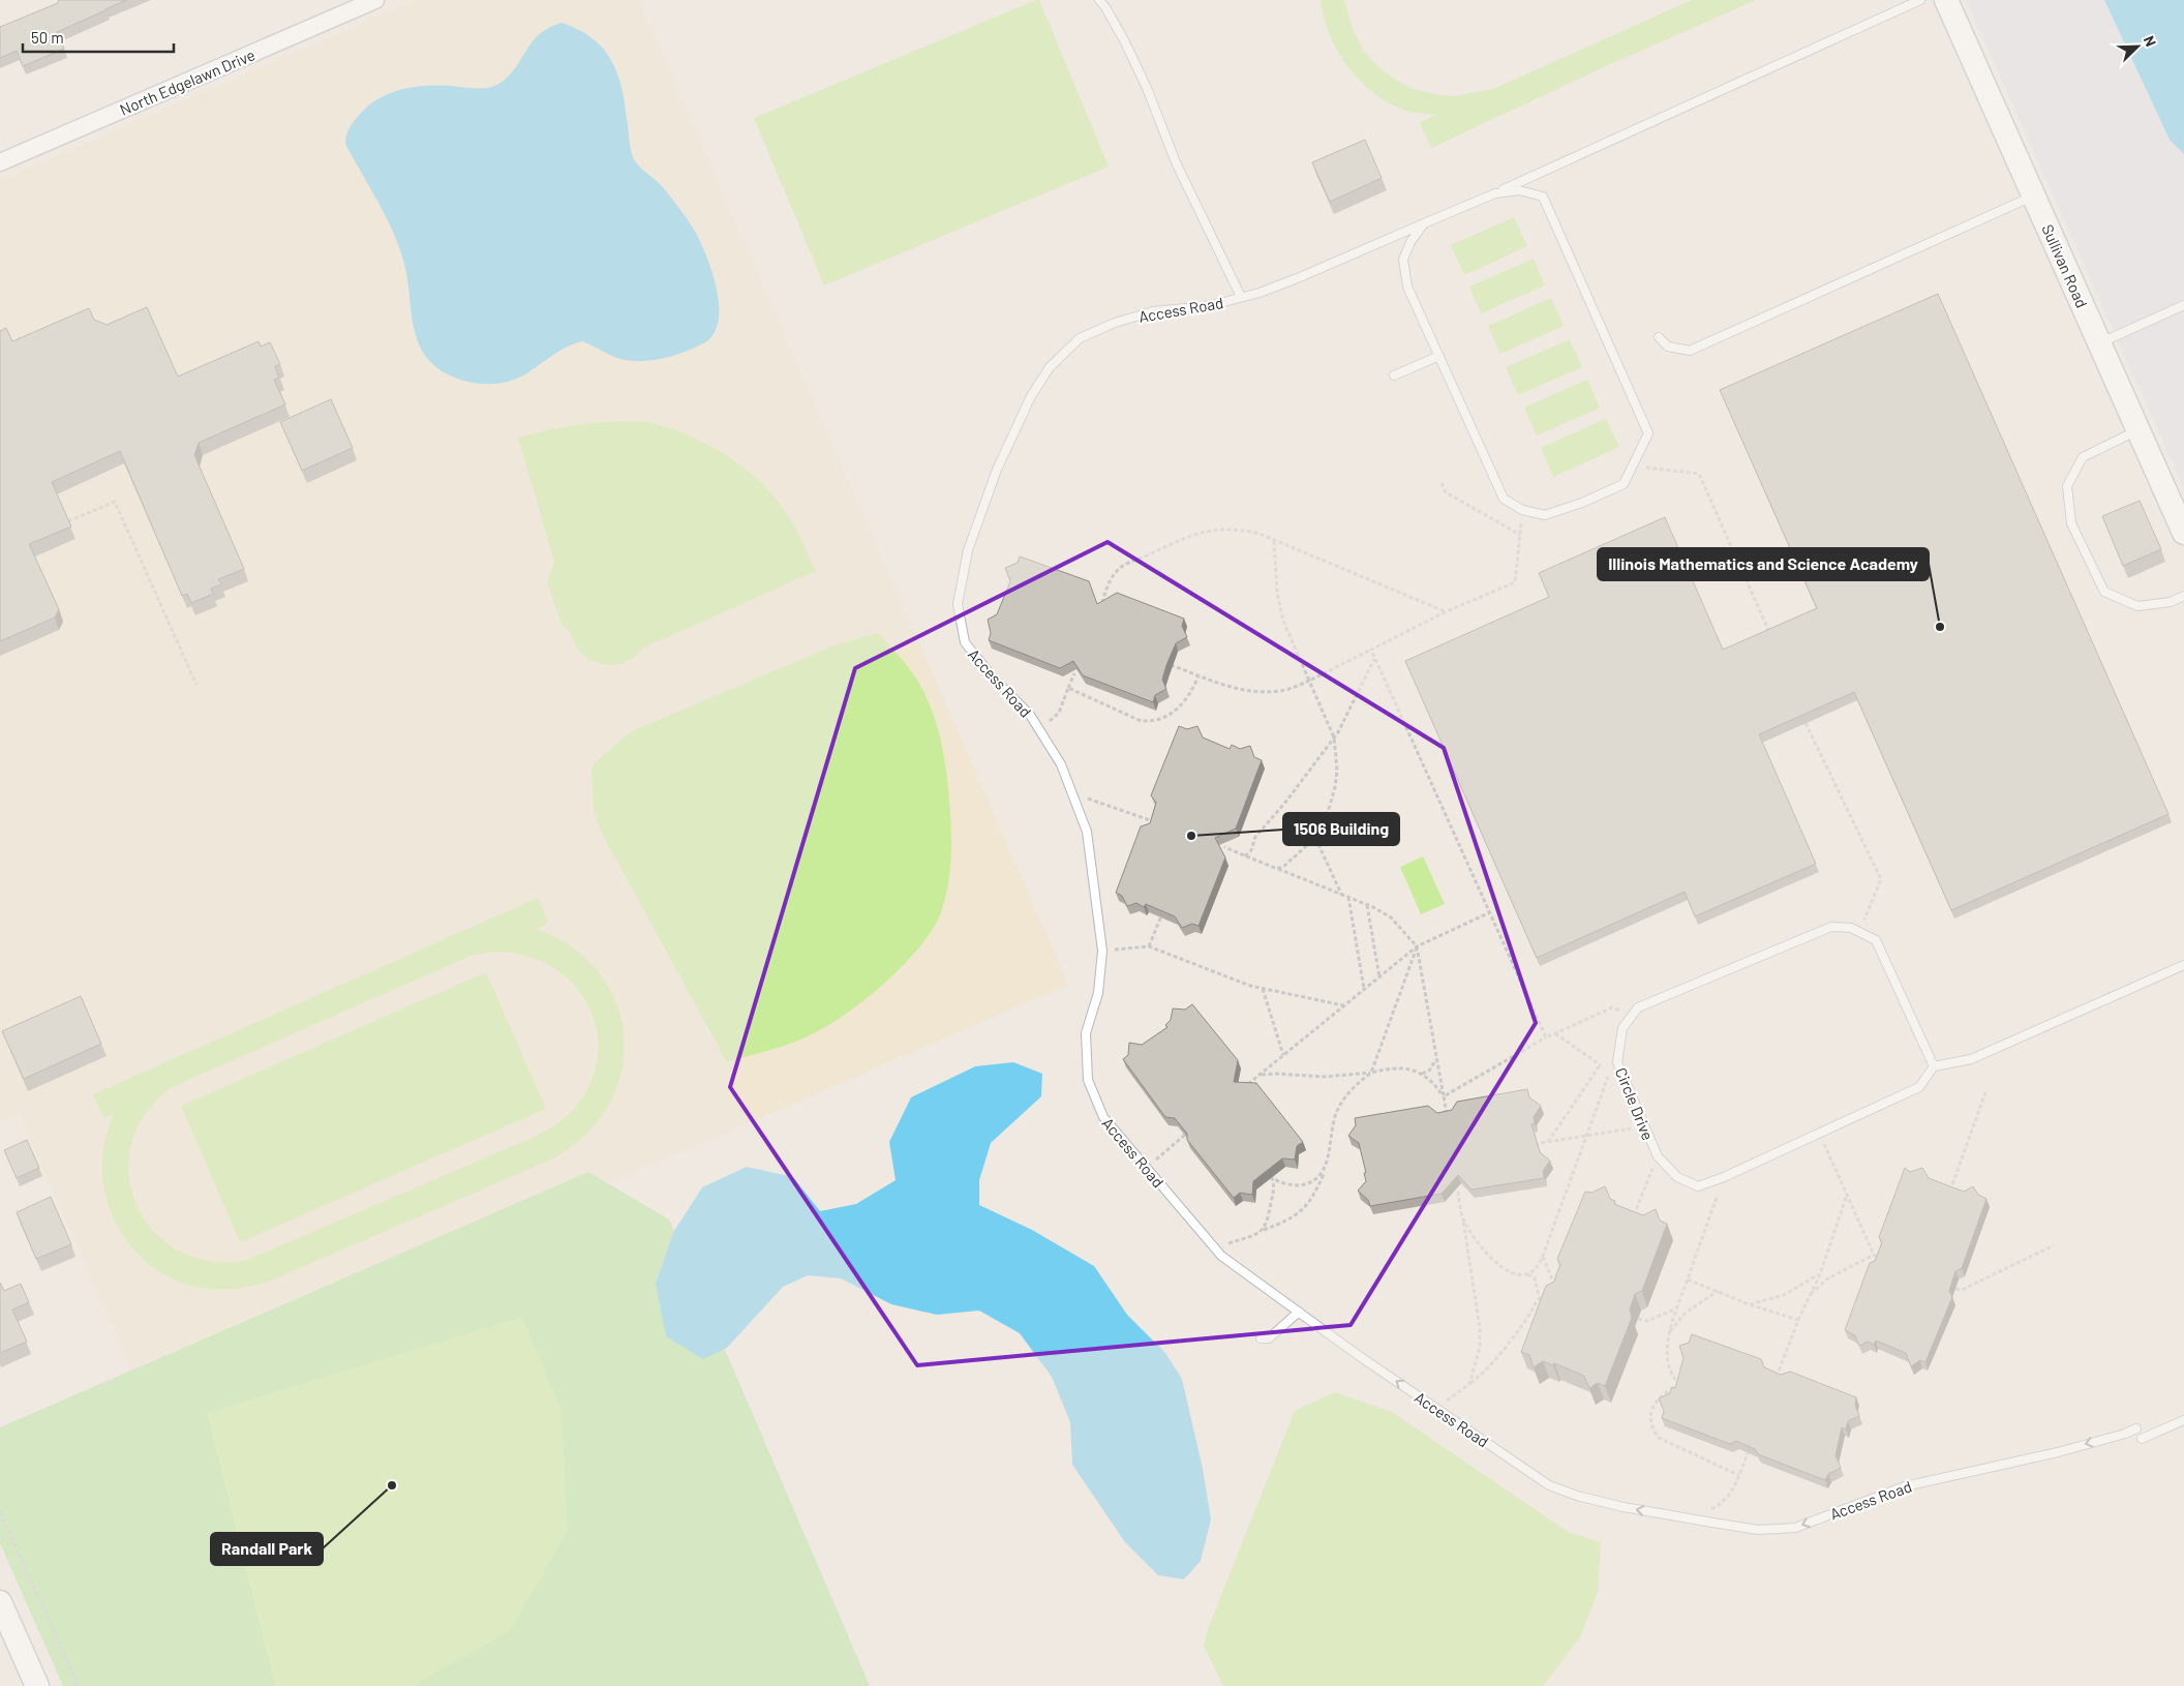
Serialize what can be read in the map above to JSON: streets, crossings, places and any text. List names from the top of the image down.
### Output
{
  "streets": {
    "street": ["North Edgelawn Drive", "Sullivan Road"],
    "lane": ["Access Road", "Circle Drive"]
  },
  "places": ["Illinois Mathematics and Science Academy", "1506 Building", "Randall Park"],
  "scale_bar": "50 m",
  "north": "top right"
}
